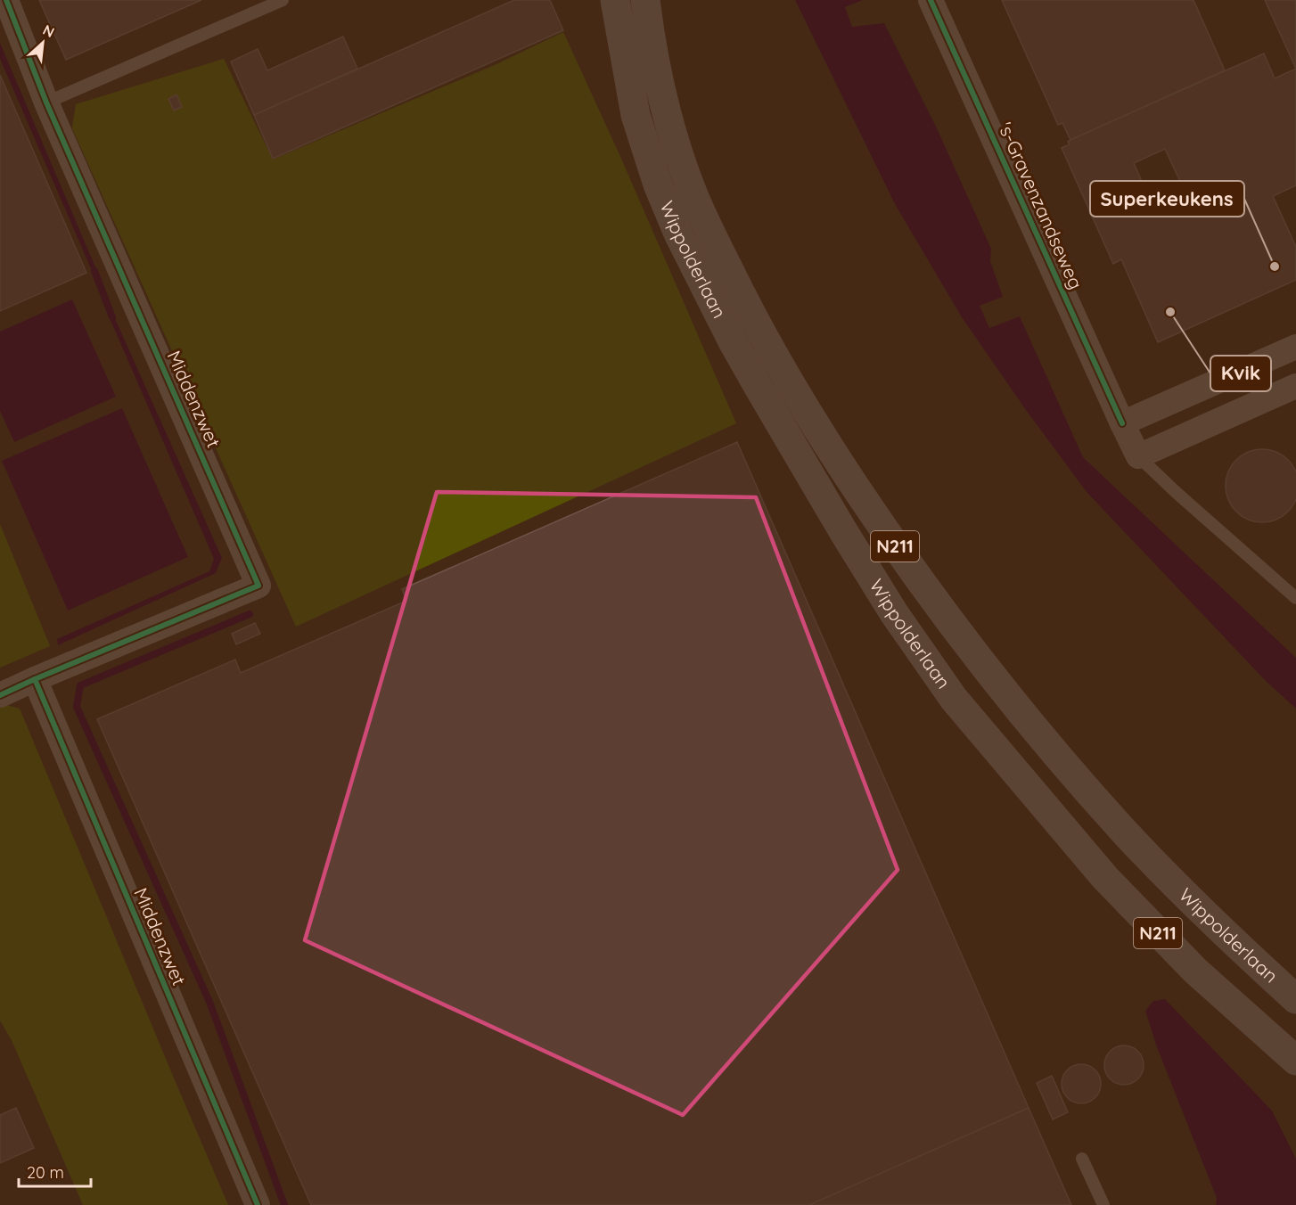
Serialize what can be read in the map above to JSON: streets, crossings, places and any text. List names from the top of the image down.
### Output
{
  "streets": {
    "main road": ["Wippolderlaan", "N211"],
    "street": ["'s-Gravenzandseweg", "Middenzwet"]
  },
  "places": ["Superkeukens", "Kvik"],
  "scale_bar": "20 m",
  "north": "top right"
}
